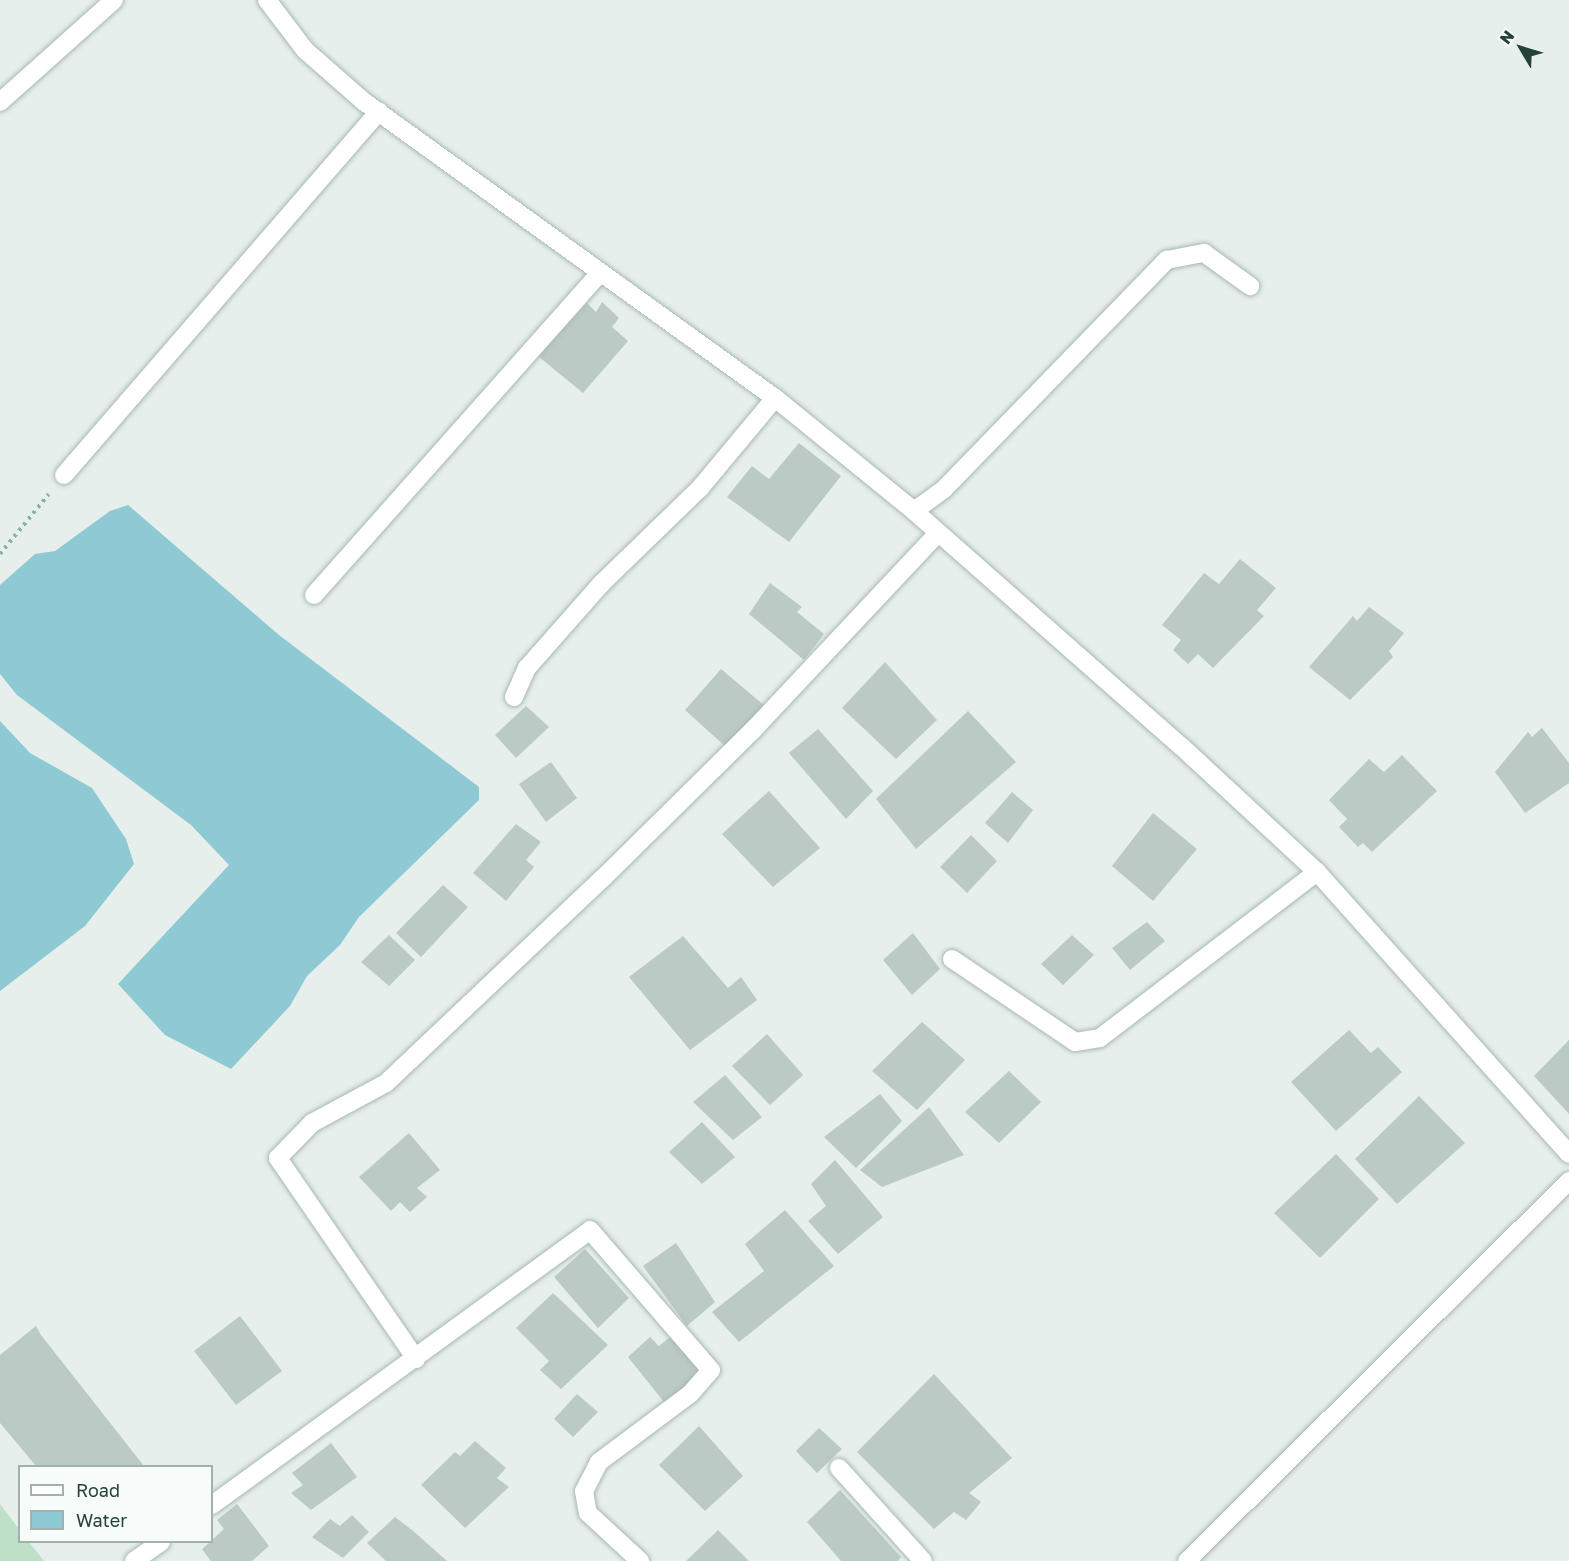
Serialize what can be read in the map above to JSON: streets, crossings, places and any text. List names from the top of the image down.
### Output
{
  "legend": ["Road", "Water"],
  "north": "top left"
}
